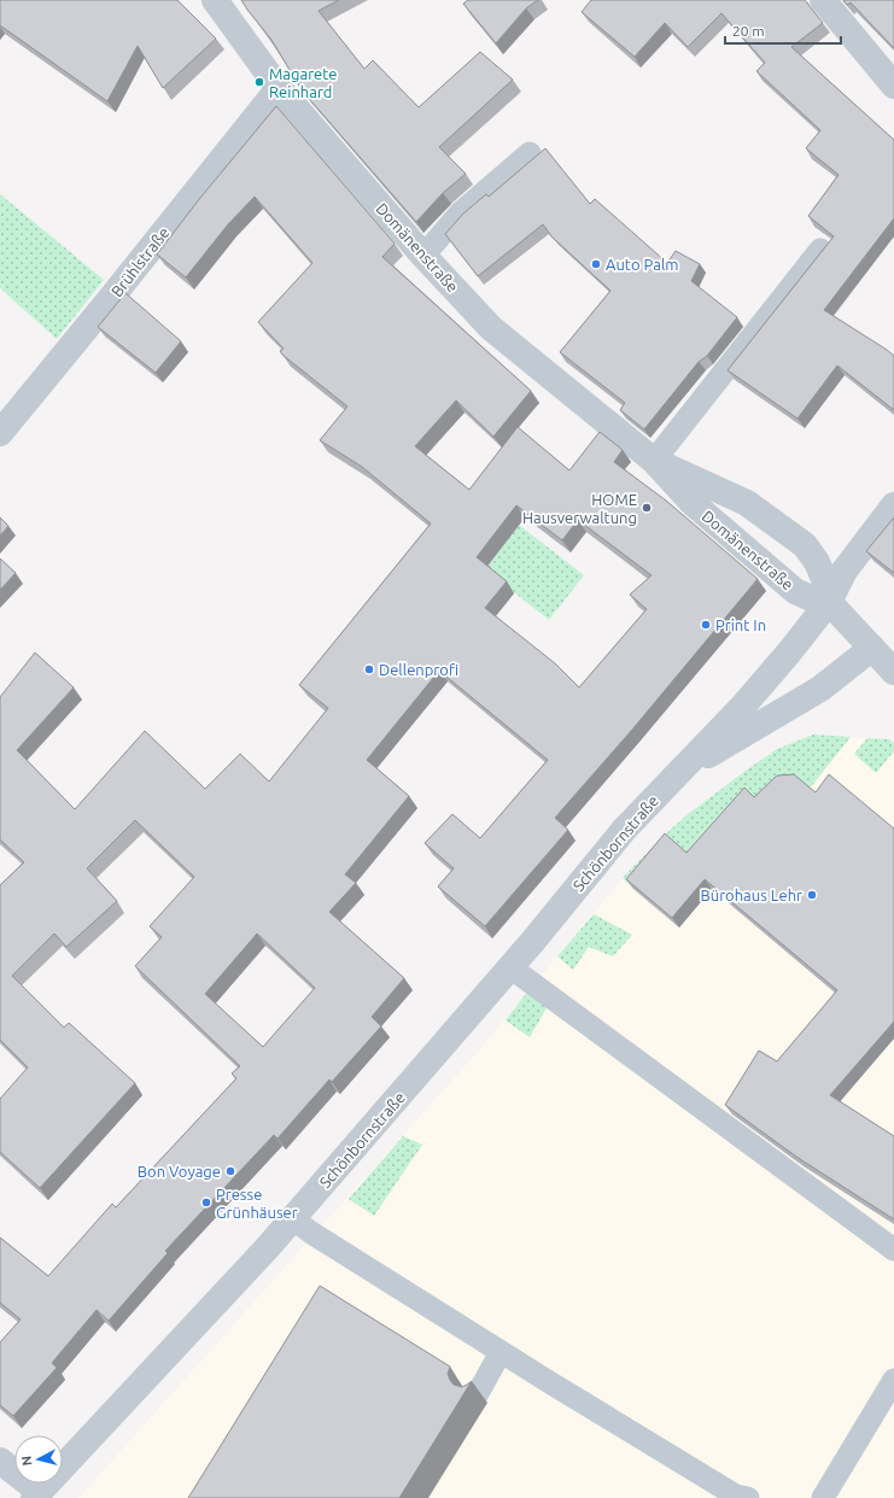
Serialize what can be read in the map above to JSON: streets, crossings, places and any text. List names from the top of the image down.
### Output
{
  "streets": {
    "street": ["Domänenstraße", "Brühlstraße", "Schönbornstraße"]
  },
  "crossings": [
    ["Domänenstraße", "Brühlstraße"],
    ["Domänenstraße", "Schönbornstraße"]
  ],
  "places": [
    "Magarete Reinhard",
    "Auto Palm",
    "HOME Hausverwaltung",
    "Print In",
    "Dellenprofi",
    "Bürohaus Lehr",
    "Bon Voyage",
    "Presse Grünhäuser"
  ],
  "scale_bar": "20 m",
  "north": "left"
}
